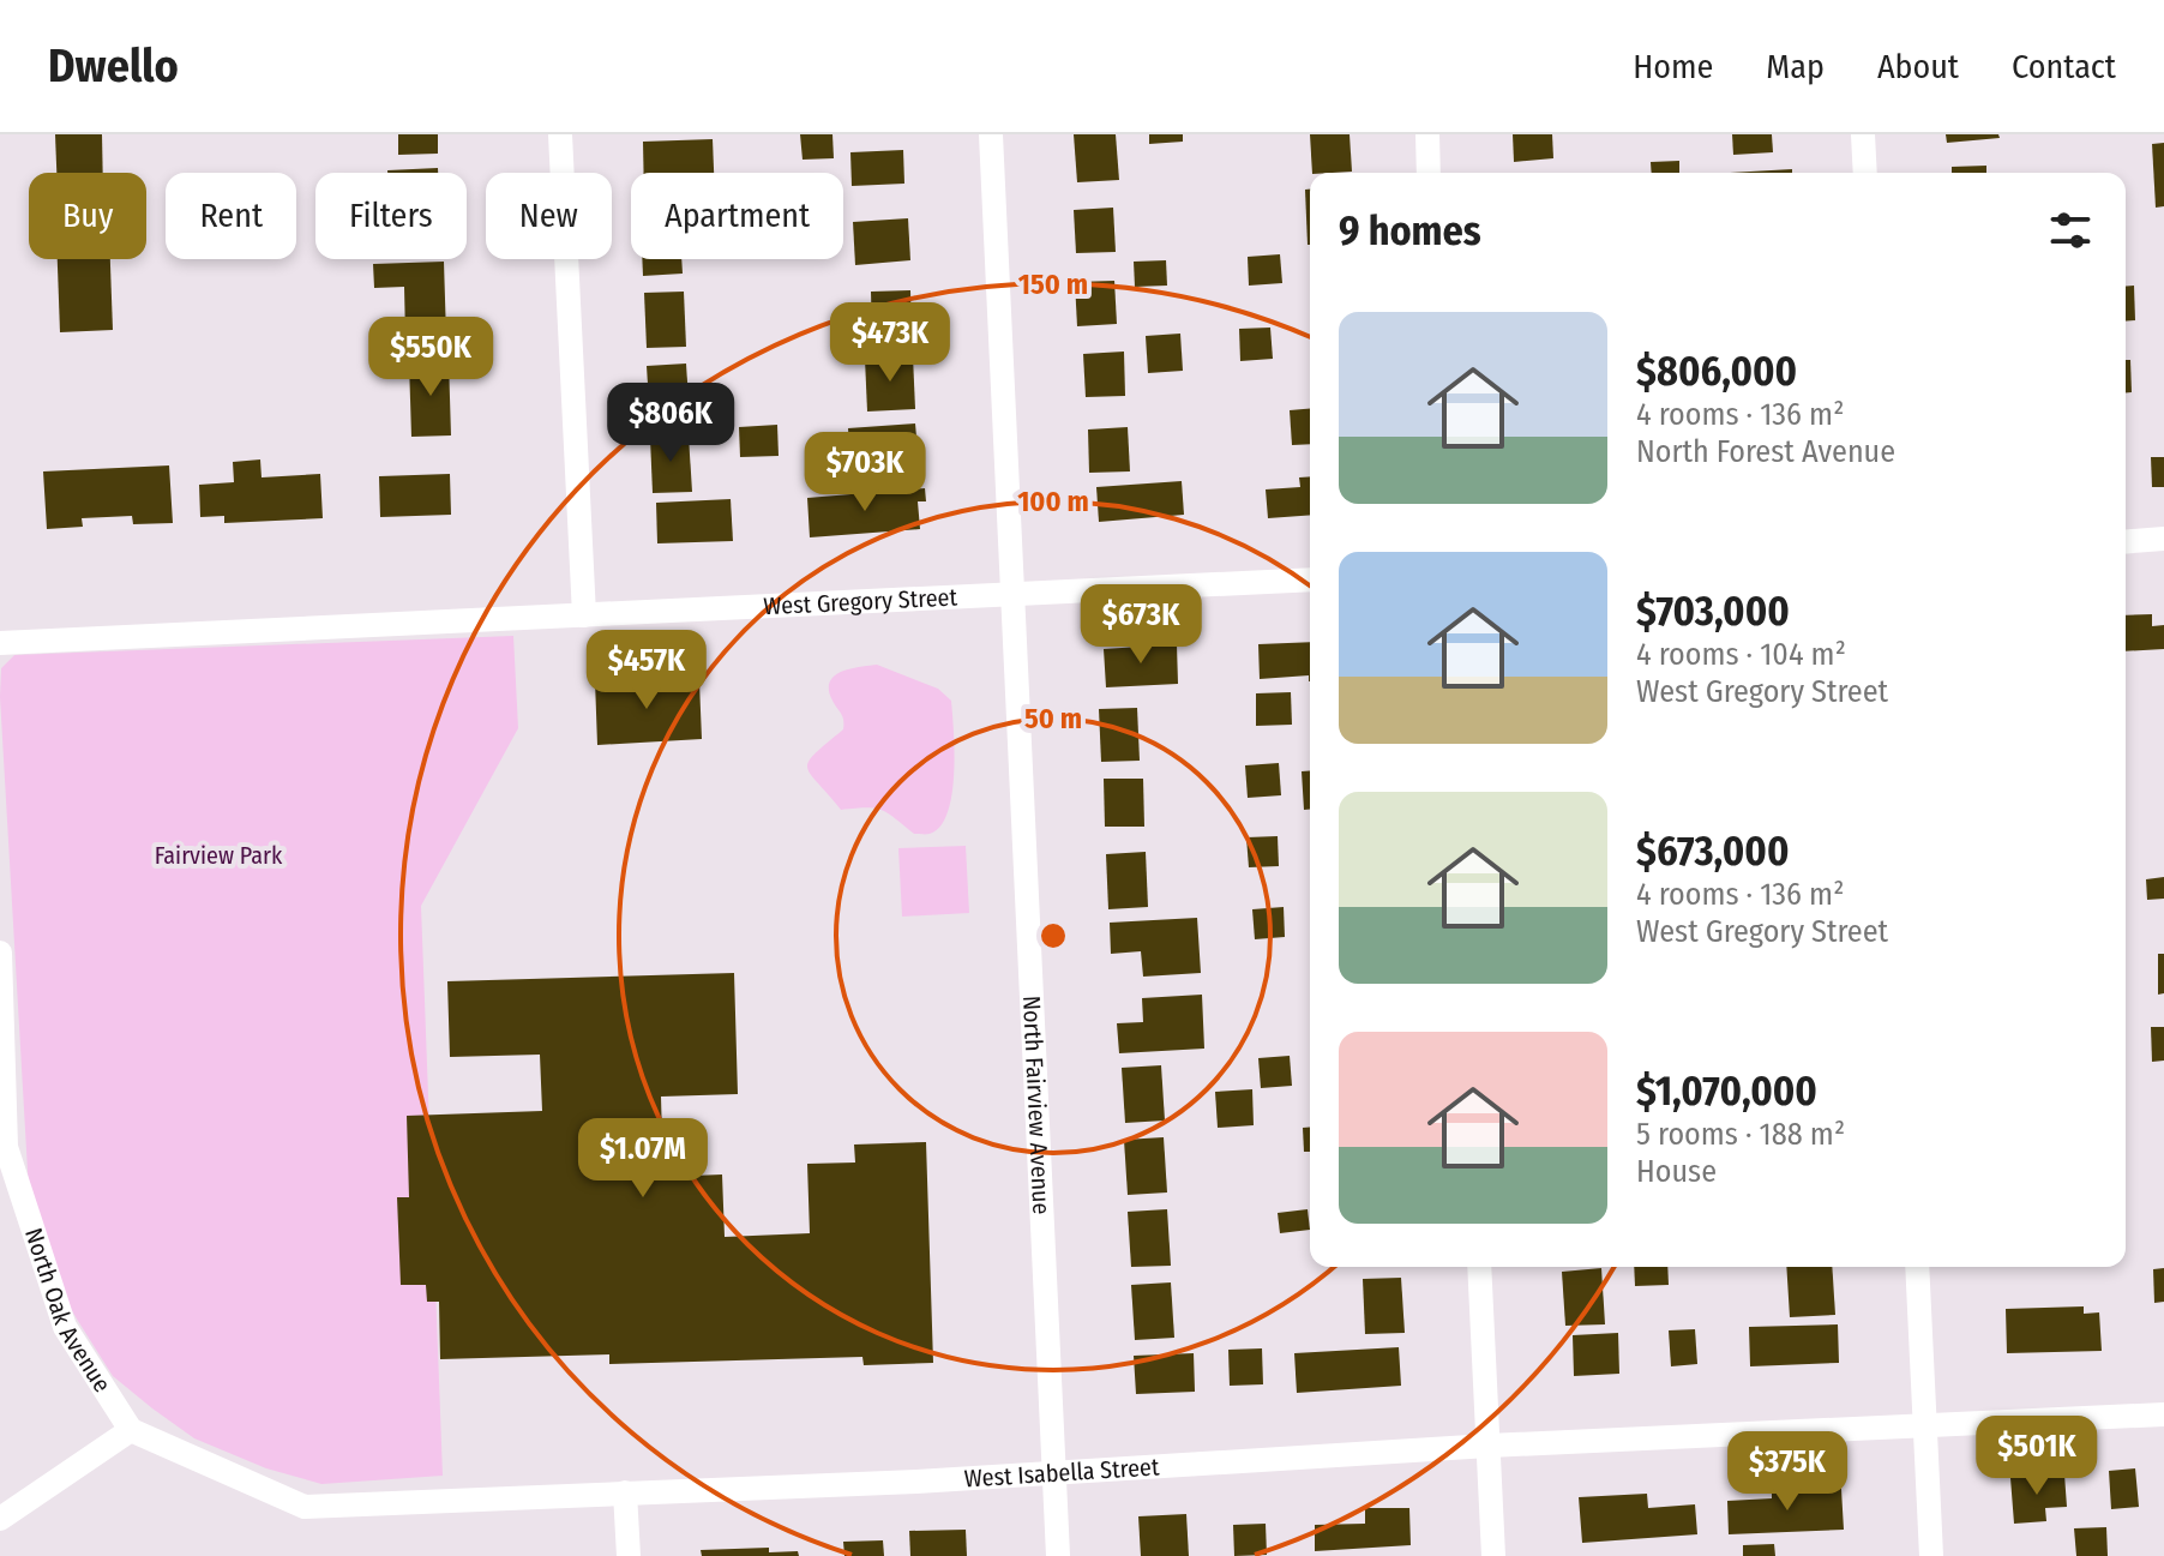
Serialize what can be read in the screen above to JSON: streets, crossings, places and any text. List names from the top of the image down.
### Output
{
  "streets": {
    "street": [
      "West Gregory Street",
      "North Fairview Avenue",
      "North Oak Avenue",
      "West Isabella Street"
    ]
  },
  "crossings": [
    ["West Gregory Street", "North Fairview Avenue"],
    ["North Fairview Avenue", "West Isabella Street"],
    ["North Oak Avenue", "West Isabella Street"]
  ],
  "parks": ["Fairview Park"],
  "page": {
    "header": "Dwello",
    "nav": [
      "Home",
      "Map",
      "About",
      "Contact"
    ],
    "chip": [
      "Buy",
      "Rent",
      "Filters",
      "New",
      "Apartment"
    ],
    "heading": "9 homes",
    "list": [
      {
        "name": "$806,000",
        "note": "4 rooms · 136 m² · North Forest Avenue"
      },
      {
        "name": "$703,000",
        "note": "4 rooms · 104 m² · West Gregory Street"
      },
      {
        "name": "$673,000",
        "note": "4 rooms · 136 m² · West Gregory Street"
      },
      {
        "name": "$1,070,000",
        "note": "5 rooms · 188 m² · House"
      }
    ],
    "price": [
      "$473K",
      "$550K",
      "$806K",
      "$703K",
      "$673K",
      "$457K",
      "$1.07M",
      "$501K",
      "$375K"
    ]
  },
  "rings": ["150 m", "100 m", "50 m"]
}
